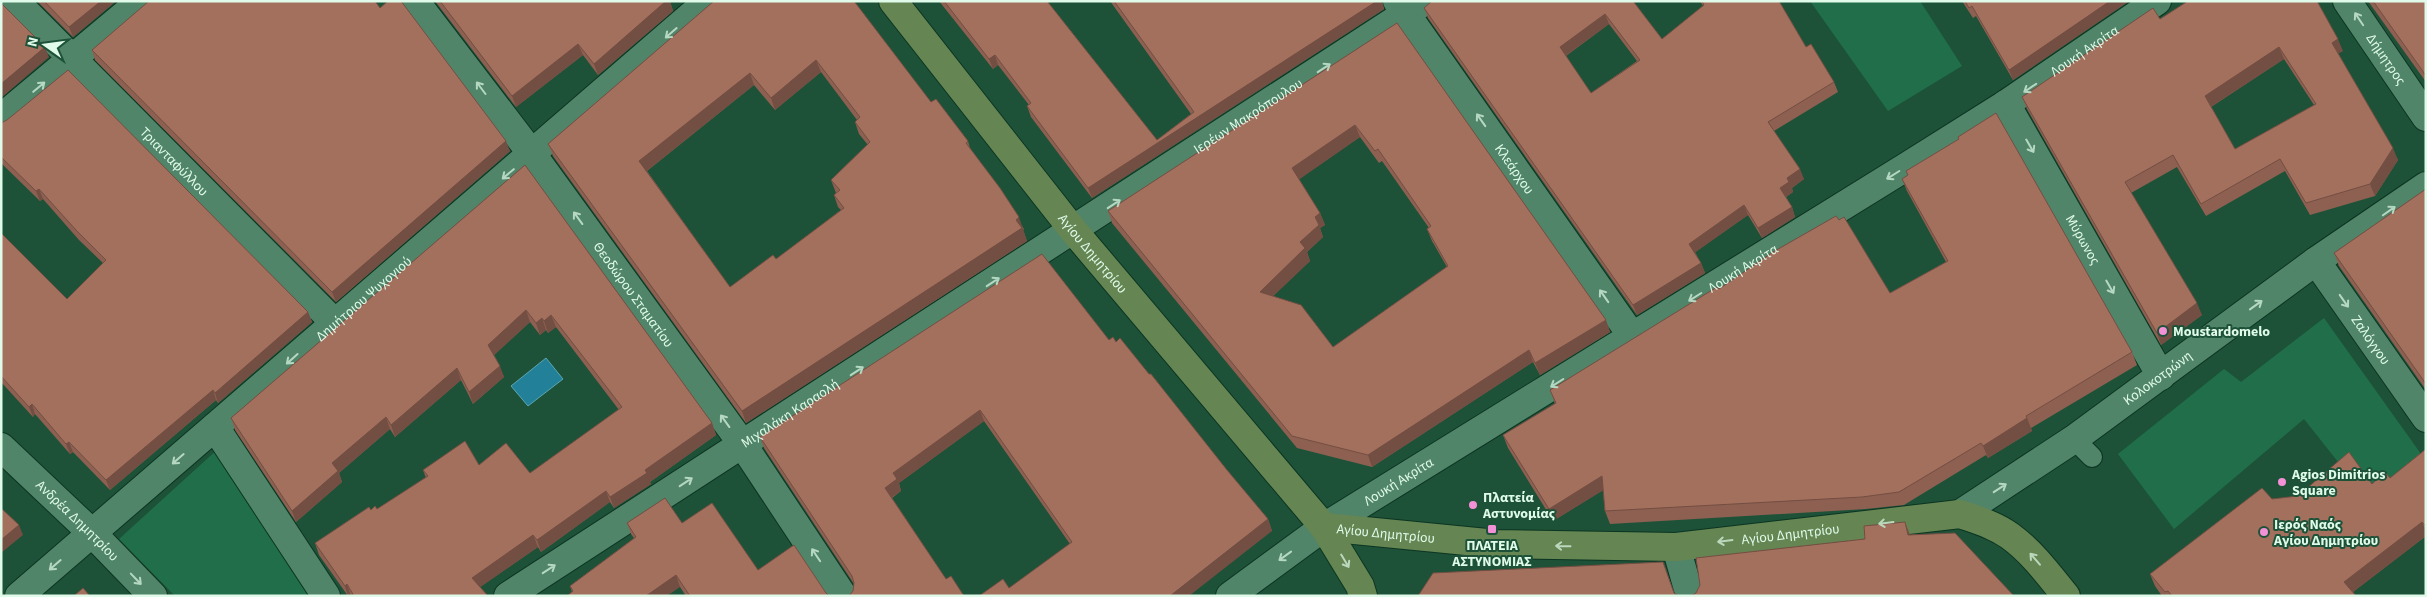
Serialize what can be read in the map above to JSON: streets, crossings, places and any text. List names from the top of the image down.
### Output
{
  "streets": {
    "main road": ["Αγίου Δημητρίου"],
    "street": [
      "Λουκή Ακρίτα",
      "Δήμητρος",
      "Ιερέων Μακρόπουλου",
      "Τριανταφύλλου",
      "Κλεάρχου",
      "Μύρωνος",
      "Θεοδώρου Σταματίου",
      "Δημήτριου Ψυχογιού",
      "Ζαλόγγου",
      "Κολοκοτρώνη",
      "Μιχαλάκη Καραολή",
      "Ανδρέα Δημητρίου"
    ]
  },
  "crossings": [
    ["Λουκή Ακρίτα", "Κλεάρχου"],
    ["Λουκή Ακρίτα", "Μύρωνος"],
    ["Λουκή Ακρίτα", "Αγίου Δημητρίου"],
    ["Ιερέων Μακρόπουλου", "Κλεάρχου"],
    ["Ιερέων Μακρόπουλου", "Αγίου Δημητρίου"],
    ["Ιερέων Μακρόπουλου", "Μιχαλάκη Καραολή"],
    ["Τριανταφύλλου", "Δημήτριου Ψυχογιού"],
    ["Μύρωνος", "Κολοκοτρώνη"],
    ["Αγίου Δημητρίου", "Κολοκοτρώνη"],
    ["Αγίου Δημητρίου", "Μιχαλάκη Καραολή"],
    ["Θεοδώρου Σταματίου", "Δημήτριου Ψυχογιού"],
    ["Θεοδώρου Σταματίου", "Μιχαλάκη Καραολή"],
    ["Δημήτριου Ψυχογιού", "Ανδρέα Δημητρίου"],
    ["Ζαλόγγου", "Κολοκοτρώνη"]
  ],
  "one_way": [
    "Λουκή Ακρίτα",
    "Δήμητρος",
    "Ιερέων Μακρόπουλου",
    "Κλεάρχου",
    "Μύρωνος",
    "Αγίου Δημητρίου",
    "Θεοδώρου Σταματίου",
    "Δημήτριου Ψυχογιού",
    "Ζαλόγγου",
    "Κολοκοτρώνη",
    "Μιχαλάκη Καραολή"
  ],
  "places": {
    "other": [
      "Moustardomelo",
      "Agios Dimitrios Square",
      "Πλατεία Αστυνομίας",
      "Ιερός Ναός Αγίου Δημητρίου"
    ],
    "transit": ["ΠΛΑΤΕΙΑ ΑΣΤΥΝΟΜΙΑΣ"]
  },
  "north": "left"
}
